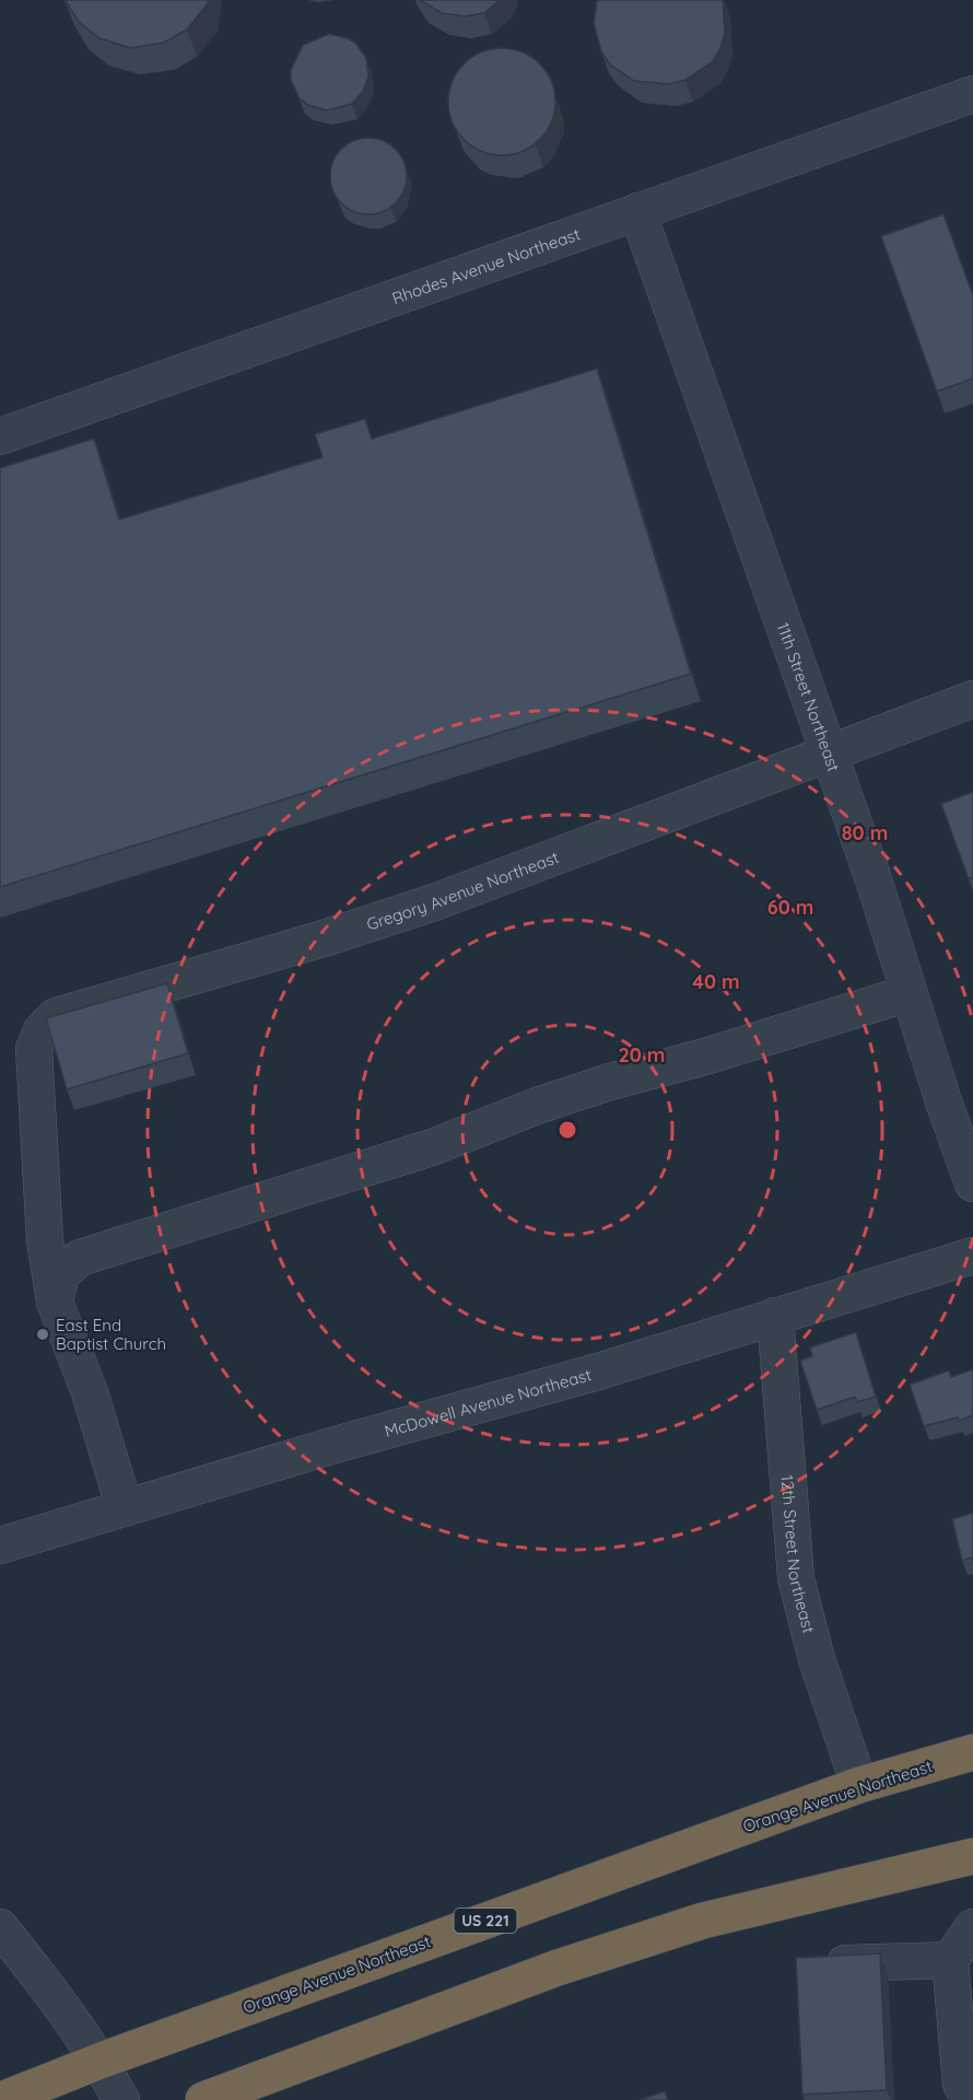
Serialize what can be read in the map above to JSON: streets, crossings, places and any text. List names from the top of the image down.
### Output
{
  "streets": {
    "highway": ["Orange Avenue Northeast", "US 221"],
    "street": [
      "Rhodes Avenue Northeast",
      "11th Street Northeast",
      "Gregory Avenue Northeast",
      "McDowell Avenue Northeast",
      "12th Street Northeast"
    ]
  },
  "crossings": [
    ["Rhodes Avenue Northeast", "11th Street Northeast"],
    ["11th Street Northeast", "Gregory Avenue Northeast"],
    ["Gregory Avenue Northeast", "McDowell Avenue Northeast"],
    ["McDowell Avenue Northeast", "12th Street Northeast"],
    ["12th Street Northeast", "Orange Avenue Northeast"]
  ],
  "places": ["East End Baptist Church"],
  "rings": [
    "80 m",
    "60 m",
    "40 m",
    "20 m"
  ]
}
